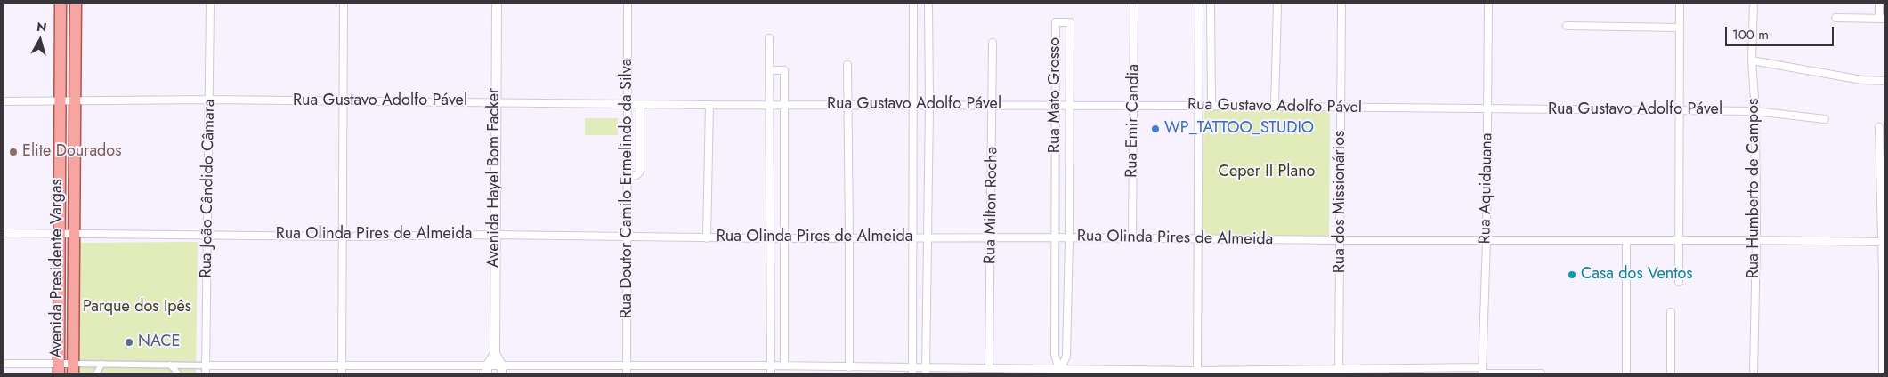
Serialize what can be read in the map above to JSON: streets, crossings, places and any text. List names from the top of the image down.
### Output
{
  "streets": {
    "main road": ["Avenida Presidente Vargas"],
    "street": [
      "Rua Mato Grosso",
      "Rua Gustavo Adolfo Pável",
      "Rua Emir Candia",
      "Avenida Hayel Bom Facker",
      "Rua João Cândido Câmara",
      "Rua Doutor Camilo Ermelindo da Silva",
      "Rua Aquidauana",
      "Rua Humberto de Campos",
      "Rua dos Missionários",
      "Rua Milton Rocha",
      "Rua Olinda Pires de Almeida"
    ]
  },
  "crossings": [
    ["Rua Mato Grosso", "Rua Gustavo Adolfo Pável"],
    ["Rua Mato Grosso", "Rua Olinda Pires de Almeida"],
    ["Rua Gustavo Adolfo Pável", "Rua Emir Candia"],
    ["Rua Gustavo Adolfo Pável", "Avenida Hayel Bom Facker"],
    ["Rua Gustavo Adolfo Pável", "Rua João Cândido Câmara"],
    ["Rua Gustavo Adolfo Pável", "Rua Doutor Camilo Ermelindo da Silva"],
    ["Rua Gustavo Adolfo Pável", "Rua Aquidauana"],
    ["Rua Gustavo Adolfo Pável", "Rua Humberto de Campos"],
    ["Rua Gustavo Adolfo Pável", "Rua dos Missionários"],
    ["Rua Gustavo Adolfo Pável", "Rua Milton Rocha"],
    ["Rua Gustavo Adolfo Pável", "Avenida Presidente Vargas"],
    ["Rua Emir Candia", "Rua Olinda Pires de Almeida"],
    ["Avenida Hayel Bom Facker", "Rua Olinda Pires de Almeida"],
    ["Rua João Cândido Câmara", "Rua Olinda Pires de Almeida"],
    ["Rua Doutor Camilo Ermelindo da Silva", "Rua Olinda Pires de Almeida"],
    ["Rua Aquidauana", "Rua Olinda Pires de Almeida"],
    ["Rua Humberto de Campos", "Rua Olinda Pires de Almeida"],
    ["Rua dos Missionários", "Rua Olinda Pires de Almeida"],
    ["Rua Milton Rocha", "Rua Olinda Pires de Almeida"],
    ["Rua Olinda Pires de Almeida", "Avenida Presidente Vargas"]
  ],
  "parks": ["Ceper II Plano", "Parque dos Ipês"],
  "places": [
    "WP_TATTOO_STUDIO",
    "Elite Dourados",
    "Casa dos Ventos",
    "NACE"
  ],
  "scale_bar": "100 m",
  "north": "top"
}
